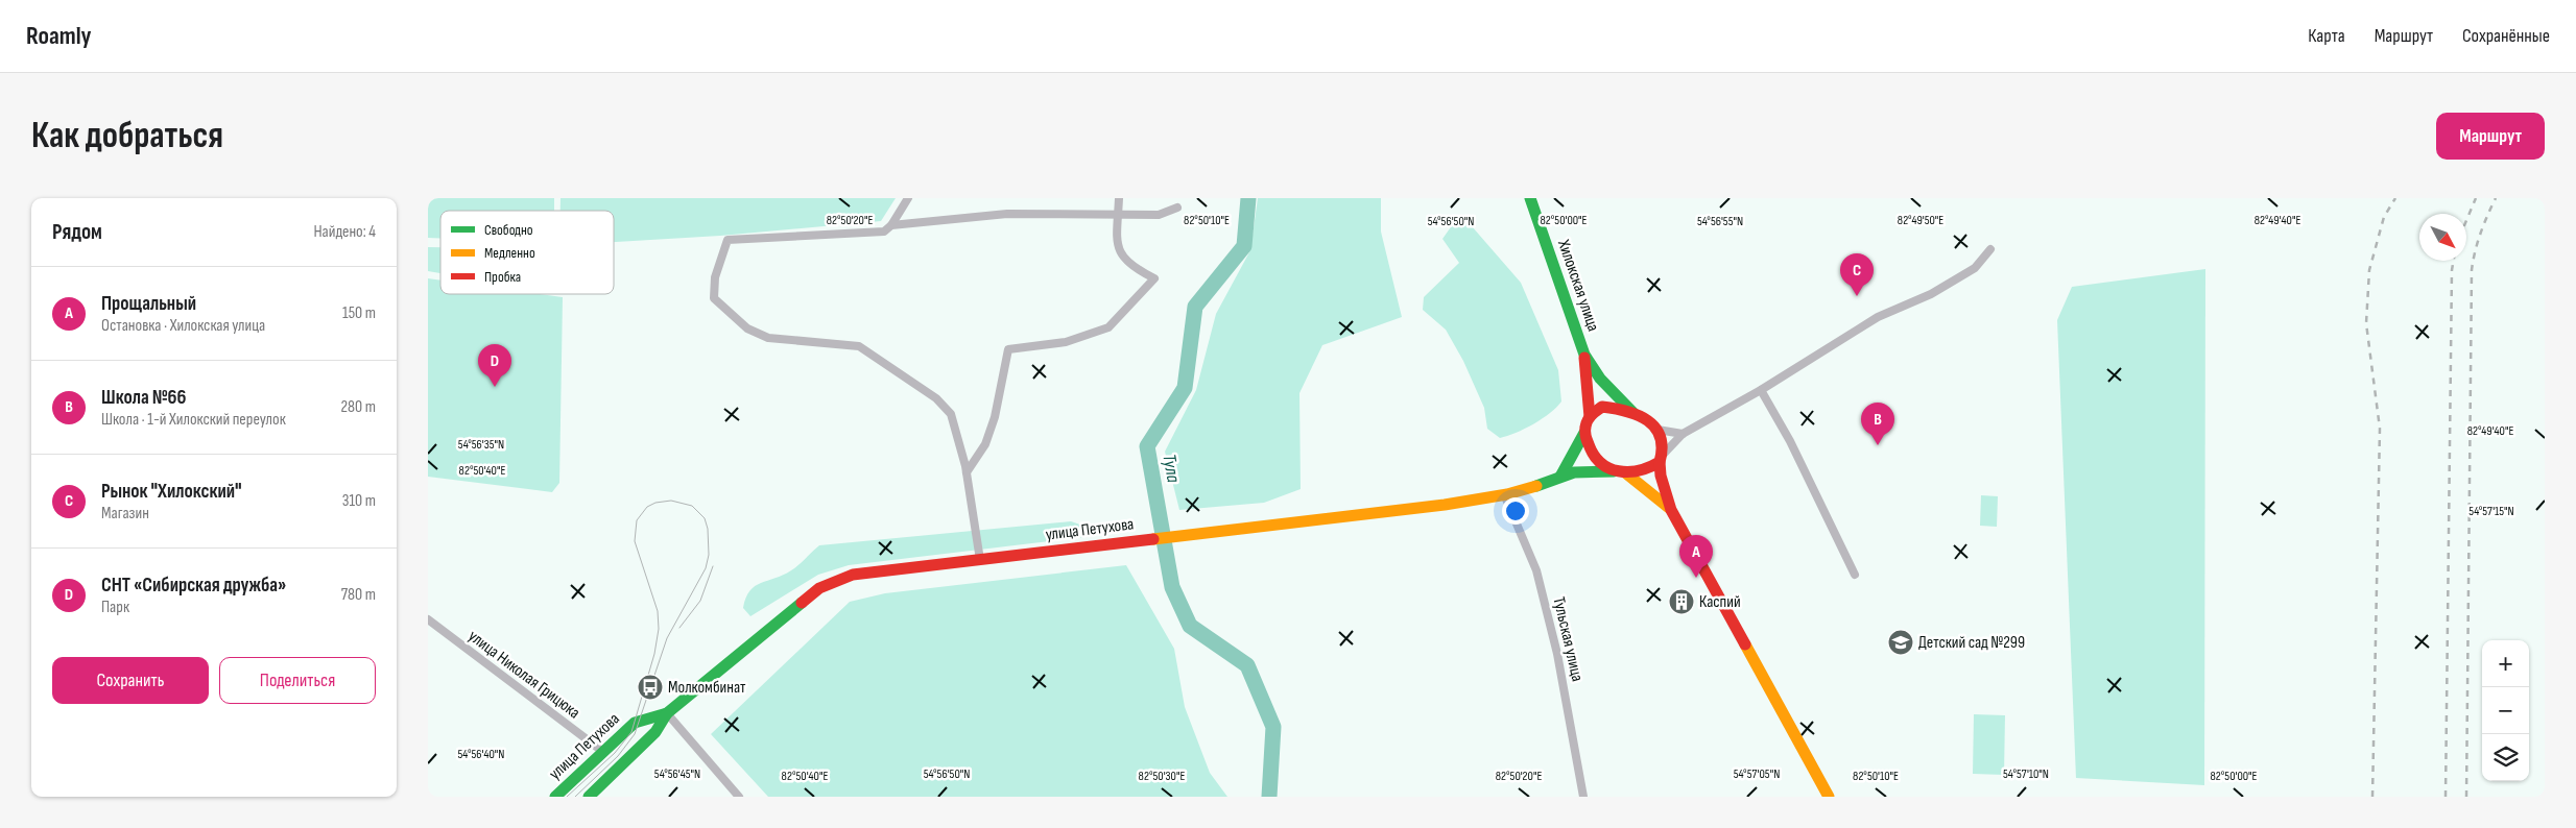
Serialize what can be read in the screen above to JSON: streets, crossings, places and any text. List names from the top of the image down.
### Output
{
  "streets": {
    "main road": ["Хилокская улица", "улица Петухова"],
    "street": ["Тульская улица", "улица Николая Грицюка"]
  },
  "crossings": [
    ["улица Петухова", "Тульская улица"],
    ["улица Петухова", "улица Николая Грицюка"]
  ],
  "water": ["Тула"],
  "places": {
    "building": ["Каспий"],
    "school or university": ["Детский сад №299"],
    "bus stop": ["Молкомбинат"]
  },
  "legend": ["Свободно", "Медленно", "Пробка"],
  "north": "bottom right",
  "page": {
    "header": "Roamly",
    "nav": ["Карта", "Маршрут", "Сохранённые"],
    "buttons": [
      "Маршрут",
      ["Сохранить", "Поделиться"]
    ],
    "title": "Как добраться",
    "heading": ["Рядом", "Найдено: 4"],
    "pins": [
      "C",
      "D",
      "B",
      "A"
    ],
    "list": [
      {
        "mark": "A",
        "name": "Прощальный",
        "note": "Остановка · Хилокская улица",
        "value": "150 m"
      },
      {
        "mark": "B",
        "name": "Школа №66",
        "note": "Школа · 1-й Хилокский переулок",
        "value": "280 m"
      },
      {
        "mark": "C",
        "name": "Рынок \"Хилокский\"",
        "note": "Магазин",
        "value": "310 m"
      },
      {
        "mark": "D",
        "name": "СНТ «Сибирская дружба»",
        "note": "Парк",
        "value": "780 m"
      }
    ],
    "map_buttons": ["+", "−"]
  },
  "coordinates": [
    "82°50'20\"E",
    "82°50'10\"E",
    "82°50'00\"E",
    "82°49'50\"E",
    "82°49'40\"E",
    "54°56'55\"N",
    "54°56'50\"N",
    "54°56'35\"N",
    "82°50'40\"E",
    "54°57'15\"N",
    "54°56'40\"N",
    "54°56'45\"N",
    "54°57'05\"N",
    "54°57'10\"N",
    "82°50'30\"E"
  ]
}
